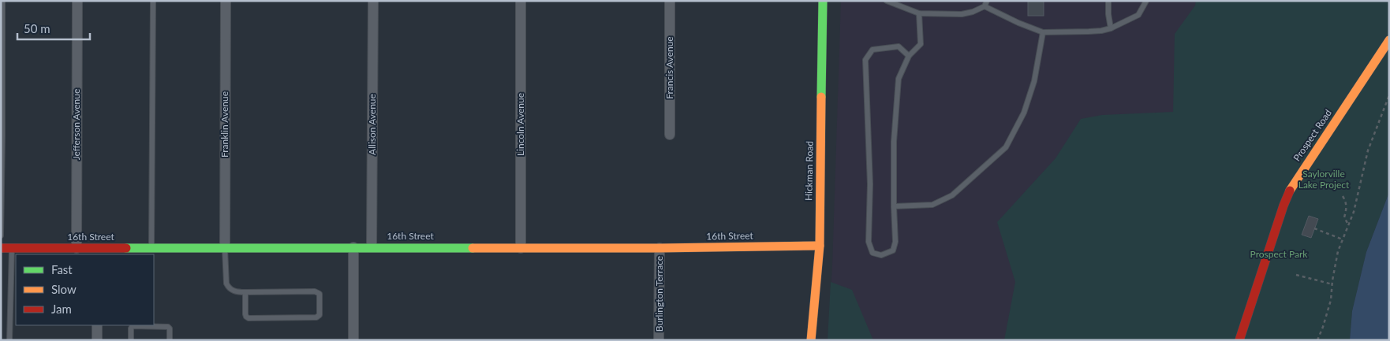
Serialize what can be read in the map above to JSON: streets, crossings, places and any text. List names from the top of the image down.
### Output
{
  "streets": {
    "street": [
      "Francis Avenue",
      "Jefferson Avenue",
      "Franklin Avenue",
      "Allison Avenue",
      "Lincoln Avenue",
      "Prospect Road",
      "Hickman Road",
      "16th Street",
      "Burlington Terrace"
    ]
  },
  "crossings": [
    ["Jefferson Avenue", "16th Street"],
    ["Franklin Avenue", "16th Street"],
    ["Allison Avenue", "16th Street"],
    ["Lincoln Avenue", "16th Street"],
    ["Hickman Road", "16th Street"],
    ["16th Street", "Burlington Terrace"]
  ],
  "parks": ["Saylorville Lake Project", "Prospect Park"],
  "legend": ["Fast", "Slow", "Jam"],
  "scale_bar": "50 m"
}
